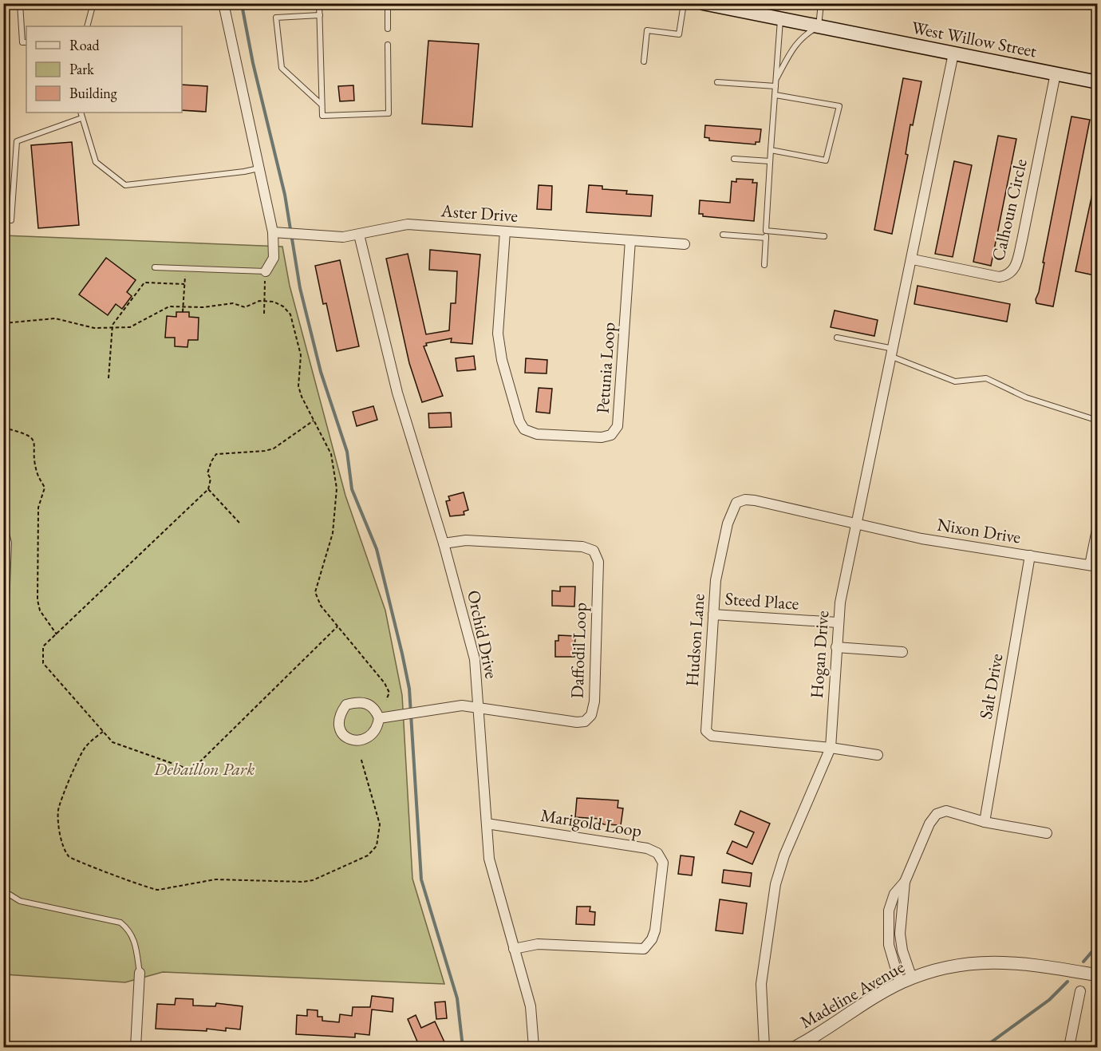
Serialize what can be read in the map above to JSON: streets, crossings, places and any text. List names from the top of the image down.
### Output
{
  "streets": {
    "main road": ["West Willow Street"],
    "street": [
      "Calhoun Circle",
      "Aster Drive",
      "Petunia Loop",
      "Nixon Drive",
      "Steed Place",
      "Orchid Drive",
      "Hudson Lane",
      "Daffodil Loop",
      "Hogan Drive",
      "Salt Drive",
      "Marigold Loop",
      "Madeline Avenue"
    ]
  },
  "crossings": [
    ["West Willow Street", "Calhoun Circle"],
    ["Calhoun Circle", "Hogan Drive"],
    ["Aster Drive", "Petunia Loop"],
    ["Aster Drive", "Orchid Drive"],
    ["Nixon Drive", "Hudson Lane"],
    ["Nixon Drive", "Hogan Drive"],
    ["Nixon Drive", "Salt Drive"],
    ["Steed Place", "Hudson Lane"],
    ["Steed Place", "Hogan Drive"],
    ["Orchid Drive", "Daffodil Loop"],
    ["Orchid Drive", "Marigold Loop"],
    ["Hudson Lane", "Hogan Drive"]
  ],
  "parks": ["Debaillon Park"],
  "legend": ["Road", "Park", "Building"]
}
